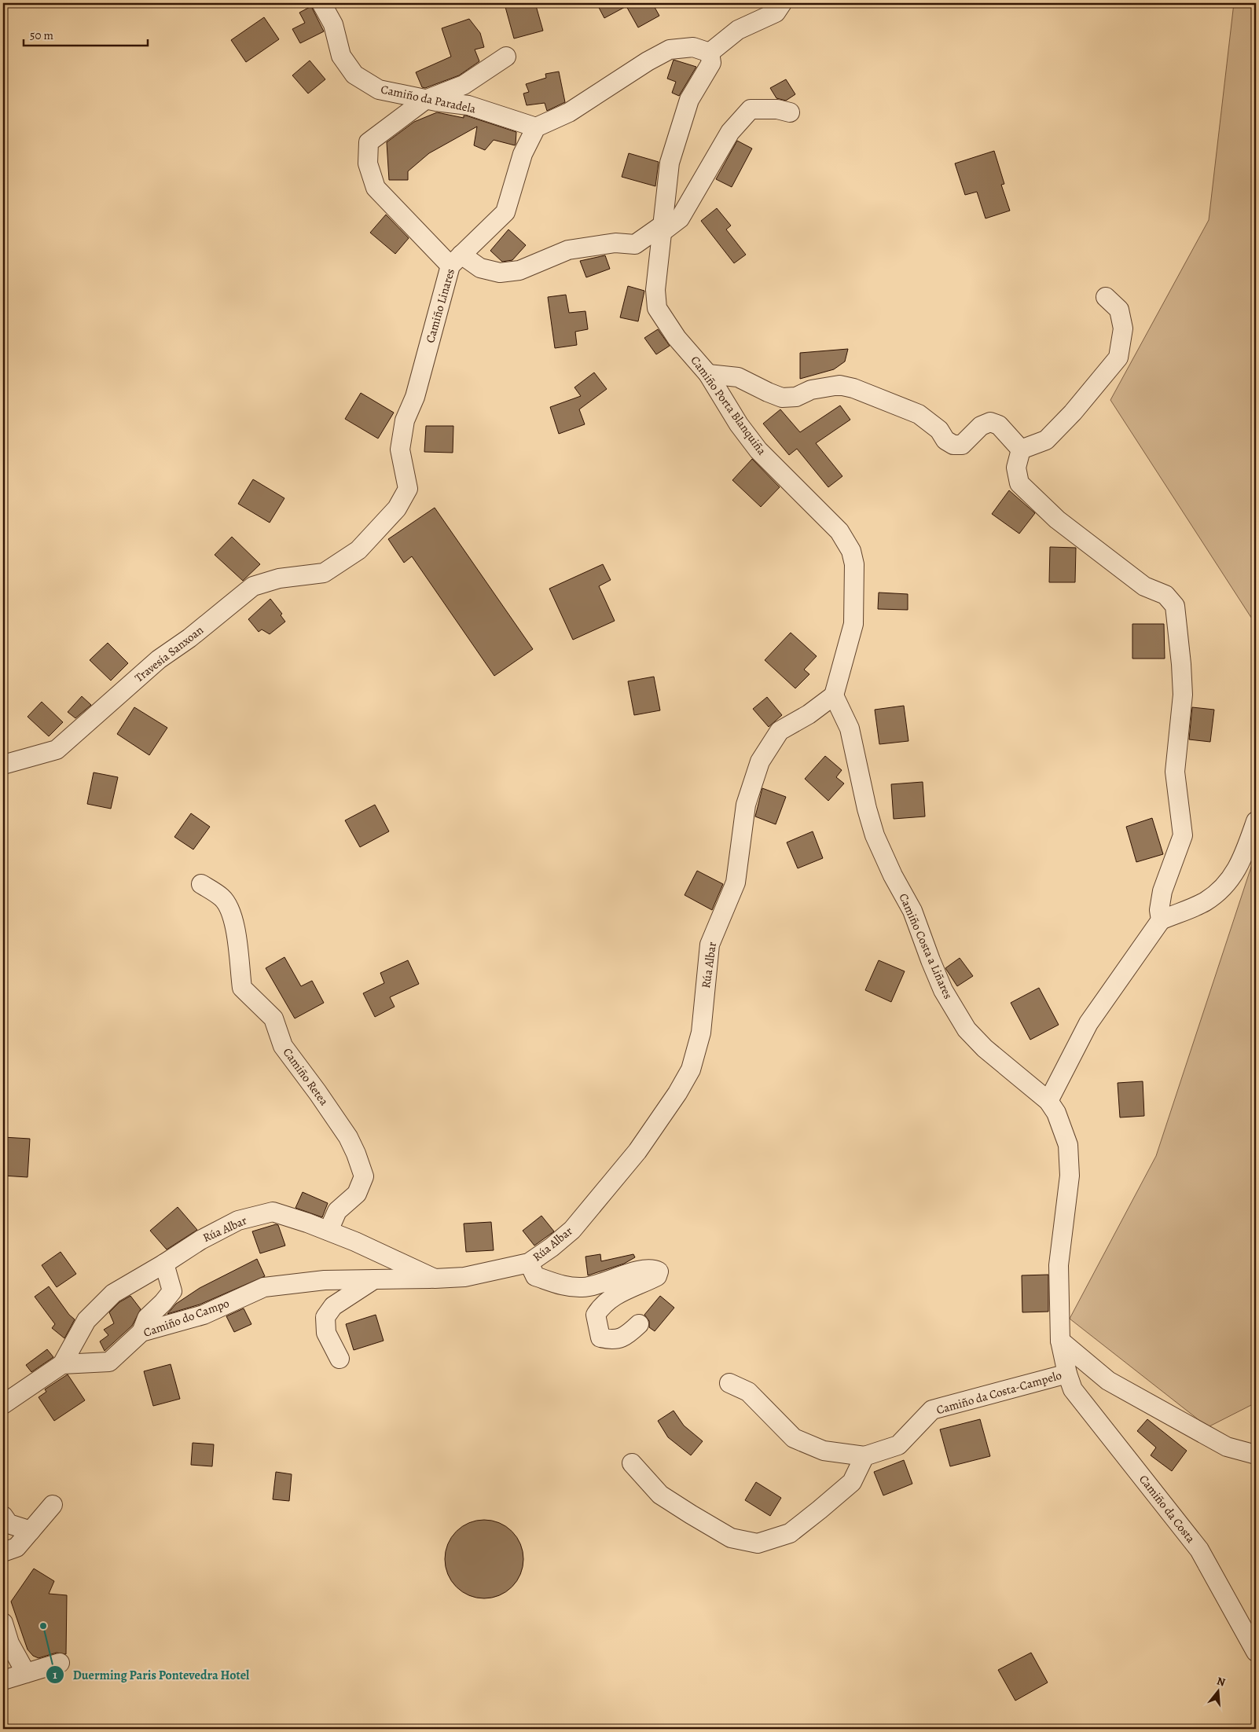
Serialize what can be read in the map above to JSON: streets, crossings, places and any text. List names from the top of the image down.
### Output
{
  "streets": {
    "street": [
      "Camiño da Paradela",
      "Camiño Linares",
      "Camiño Porta Blanquiña",
      "Travesía Sanxoan",
      "Camiño Costa a Liñares",
      "Rúa Albar",
      "Camiño Retea",
      "Camiño do Campo",
      "Camiño da Costa-Campelo",
      "Camiño da Costa"
    ]
  },
  "crossings": [
    ["Camiño da Paradela", "Camiño Linares"],
    ["Camiño Linares", "Travesía Sanxoan"],
    ["Camiño Porta Blanquiña", "Camiño Costa a Liñares"],
    ["Camiño Porta Blanquiña", "Rúa Albar"],
    ["Camiño Costa a Liñares", "Rúa Albar"],
    ["Camiño Costa a Liñares", "Camiño da Costa-Campelo"],
    ["Camiño Costa a Liñares", "Camiño da Costa"],
    ["Rúa Albar", "Camiño Retea"],
    ["Rúa Albar", "Camiño do Campo"],
    ["Camiño da Costa-Campelo", "Camiño da Costa"]
  ],
  "places": ["Duerming Paris Pontevedra Hotel"],
  "scale_bar": "50 m",
  "north": "top"
}
